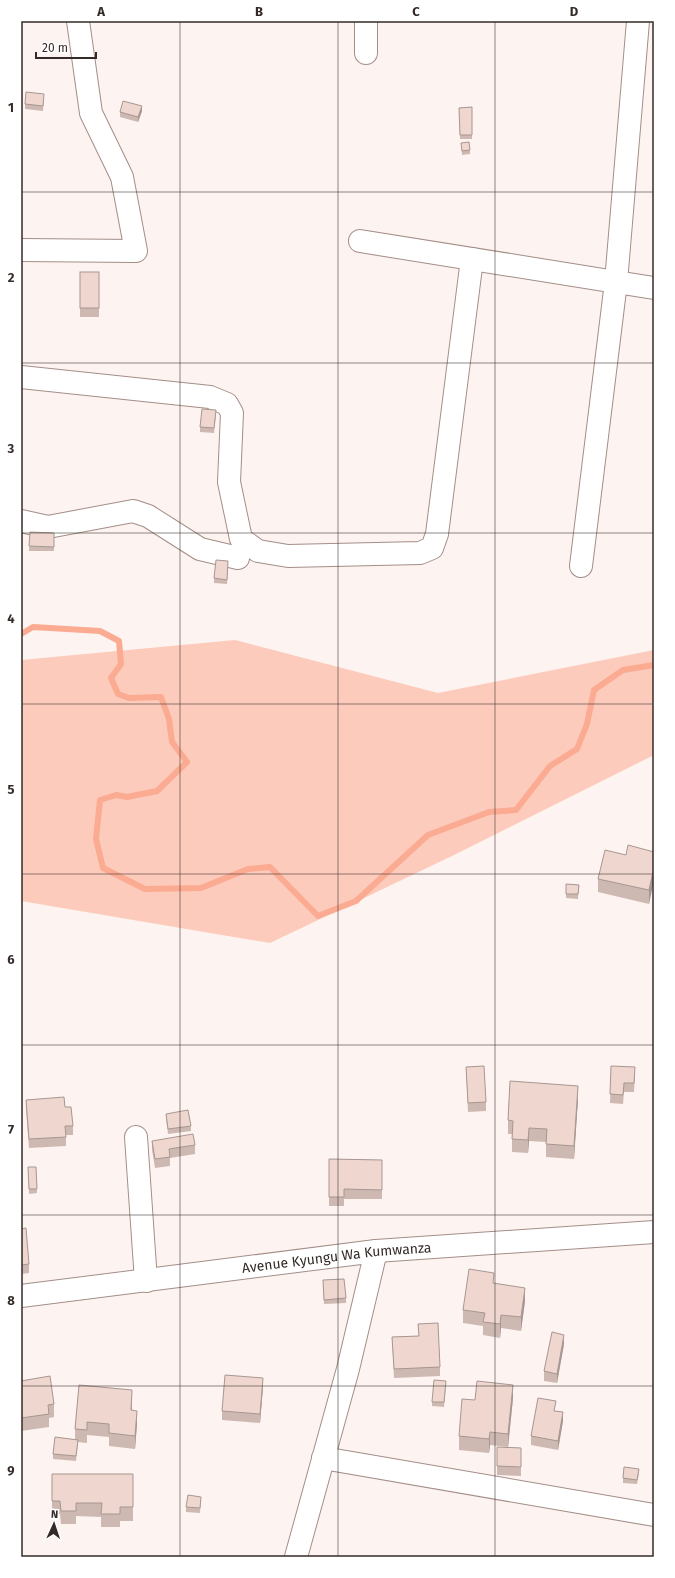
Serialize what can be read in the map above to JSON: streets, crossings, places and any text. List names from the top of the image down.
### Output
{
  "streets": {
    "street": ["Avenue Kyungu Wa Kumwanza"]
  },
  "scale_bar": "20 m",
  "north": "top",
  "grid": {
    "columns": [
      "A",
      "B",
      "C",
      "D"
    ],
    "rows": [
      "1",
      "2",
      "3",
      "4",
      "5",
      "6",
      "7",
      "8",
      "9"
    ]
  }
}
